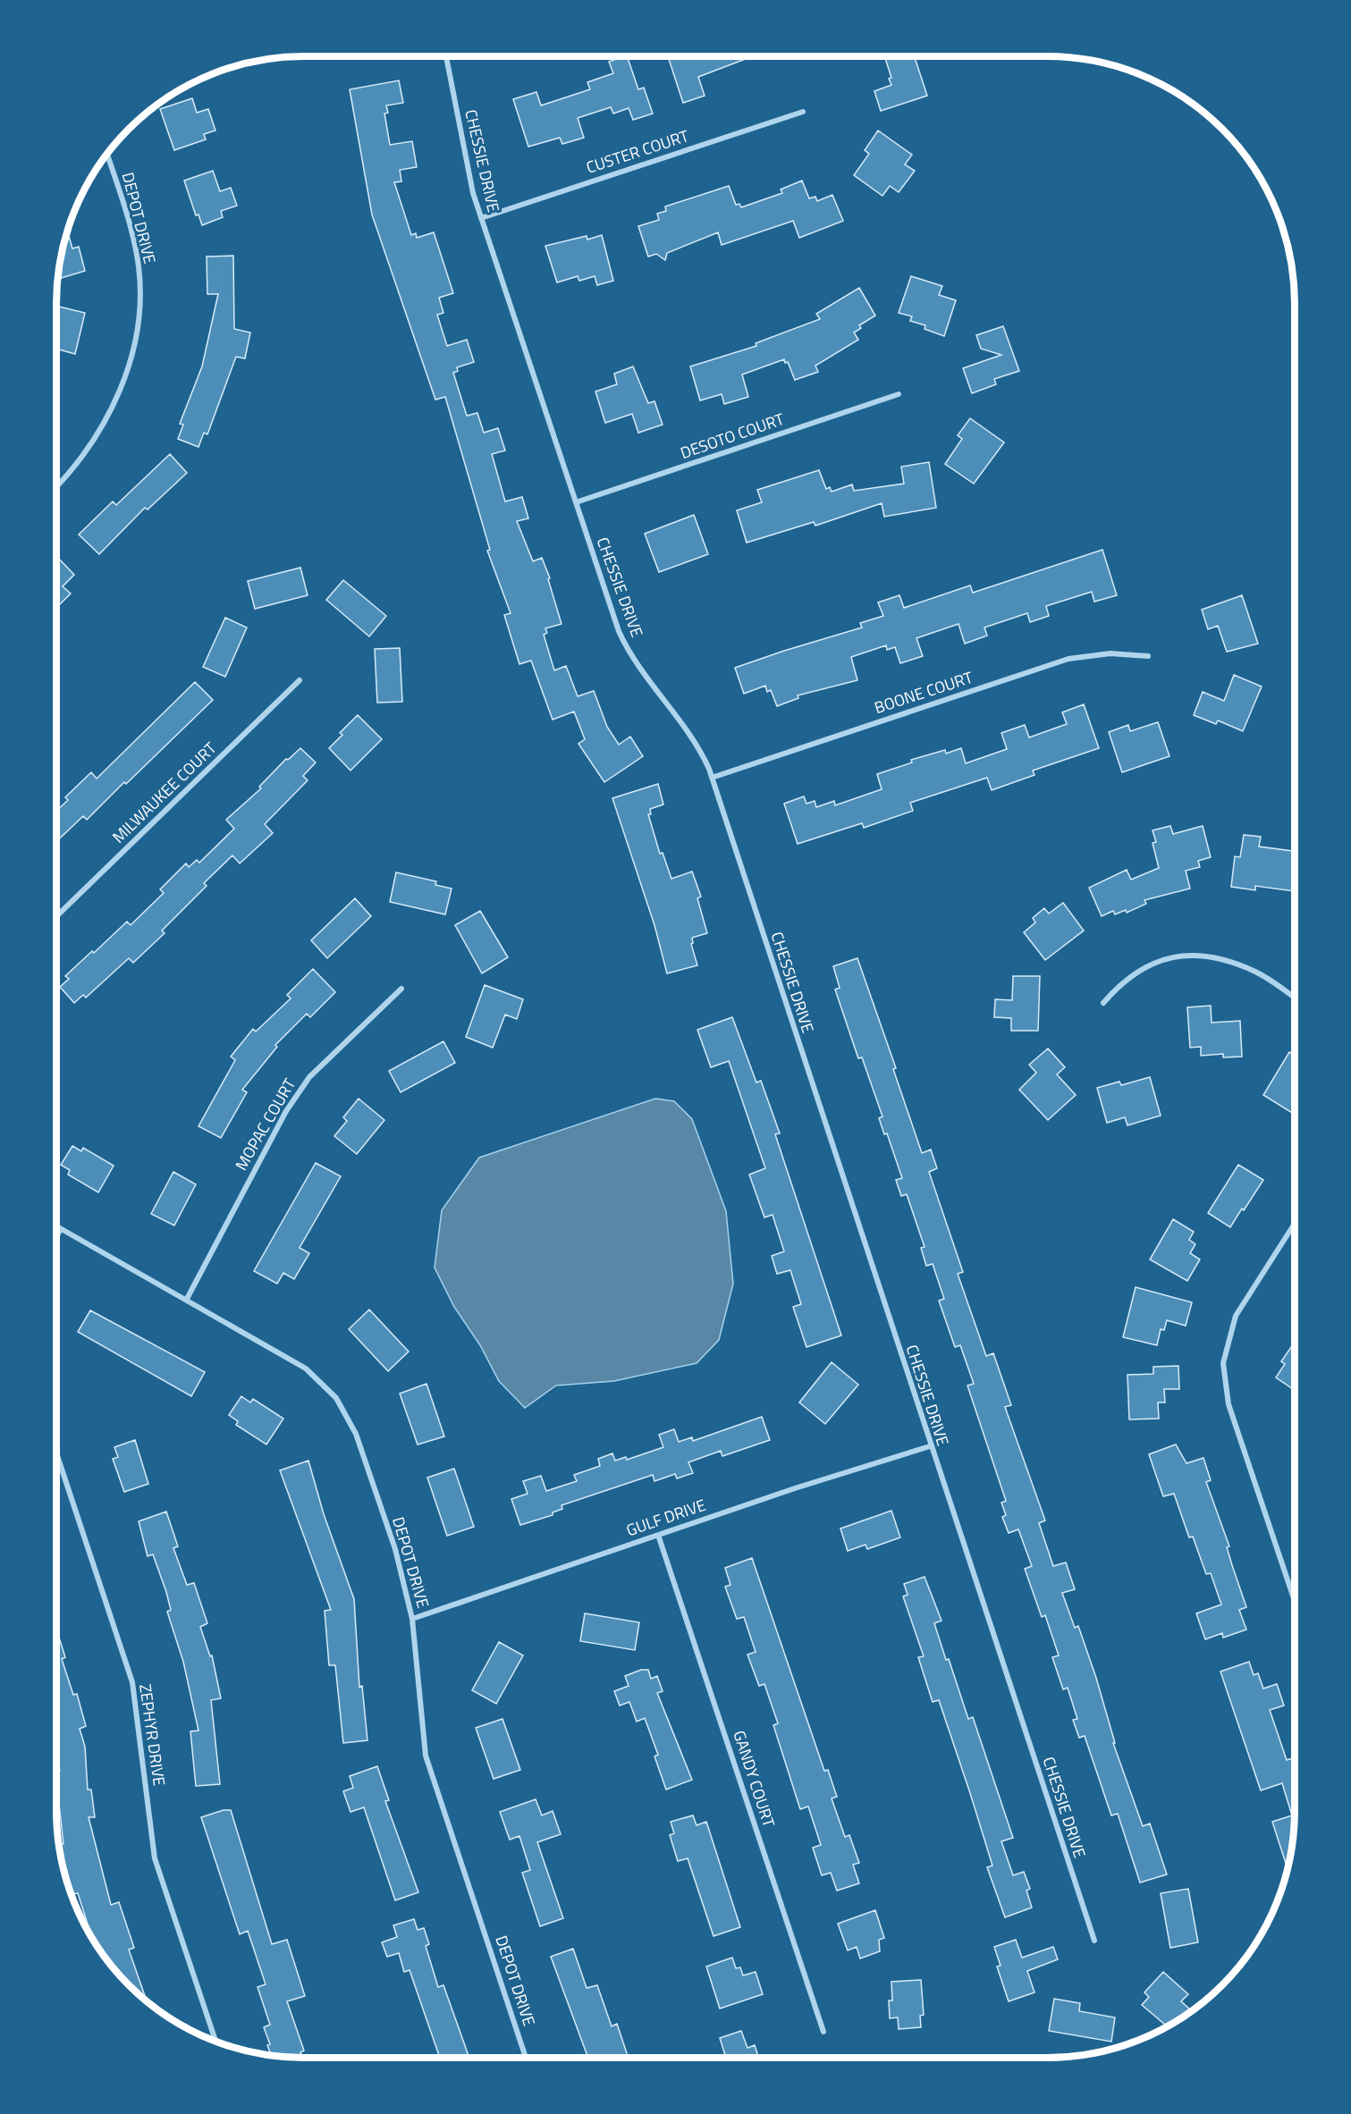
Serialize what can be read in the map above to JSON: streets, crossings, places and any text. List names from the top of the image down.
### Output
{
  "streets": {
    "street": [
      "CUSTER COURT",
      "CHESSIE DRIVE",
      "DEPOT DRIVE",
      "DESOTO COURT",
      "BOONE COURT",
      "MILWAUKEE COURT",
      "MOPAC COURT",
      "GULF DRIVE",
      "ZEPHYR DRIVE",
      "GANDY COURT"
    ]
  },
  "crossings": [
    ["CUSTER COURT", "CHESSIE DRIVE"],
    ["CHESSIE DRIVE", "DESOTO COURT"],
    ["CHESSIE DRIVE", "BOONE COURT"],
    ["CHESSIE DRIVE", "GULF DRIVE"],
    ["DEPOT DRIVE", "MOPAC COURT"],
    ["DEPOT DRIVE", "GULF DRIVE"],
    ["GULF DRIVE", "GANDY COURT"]
  ]
}
